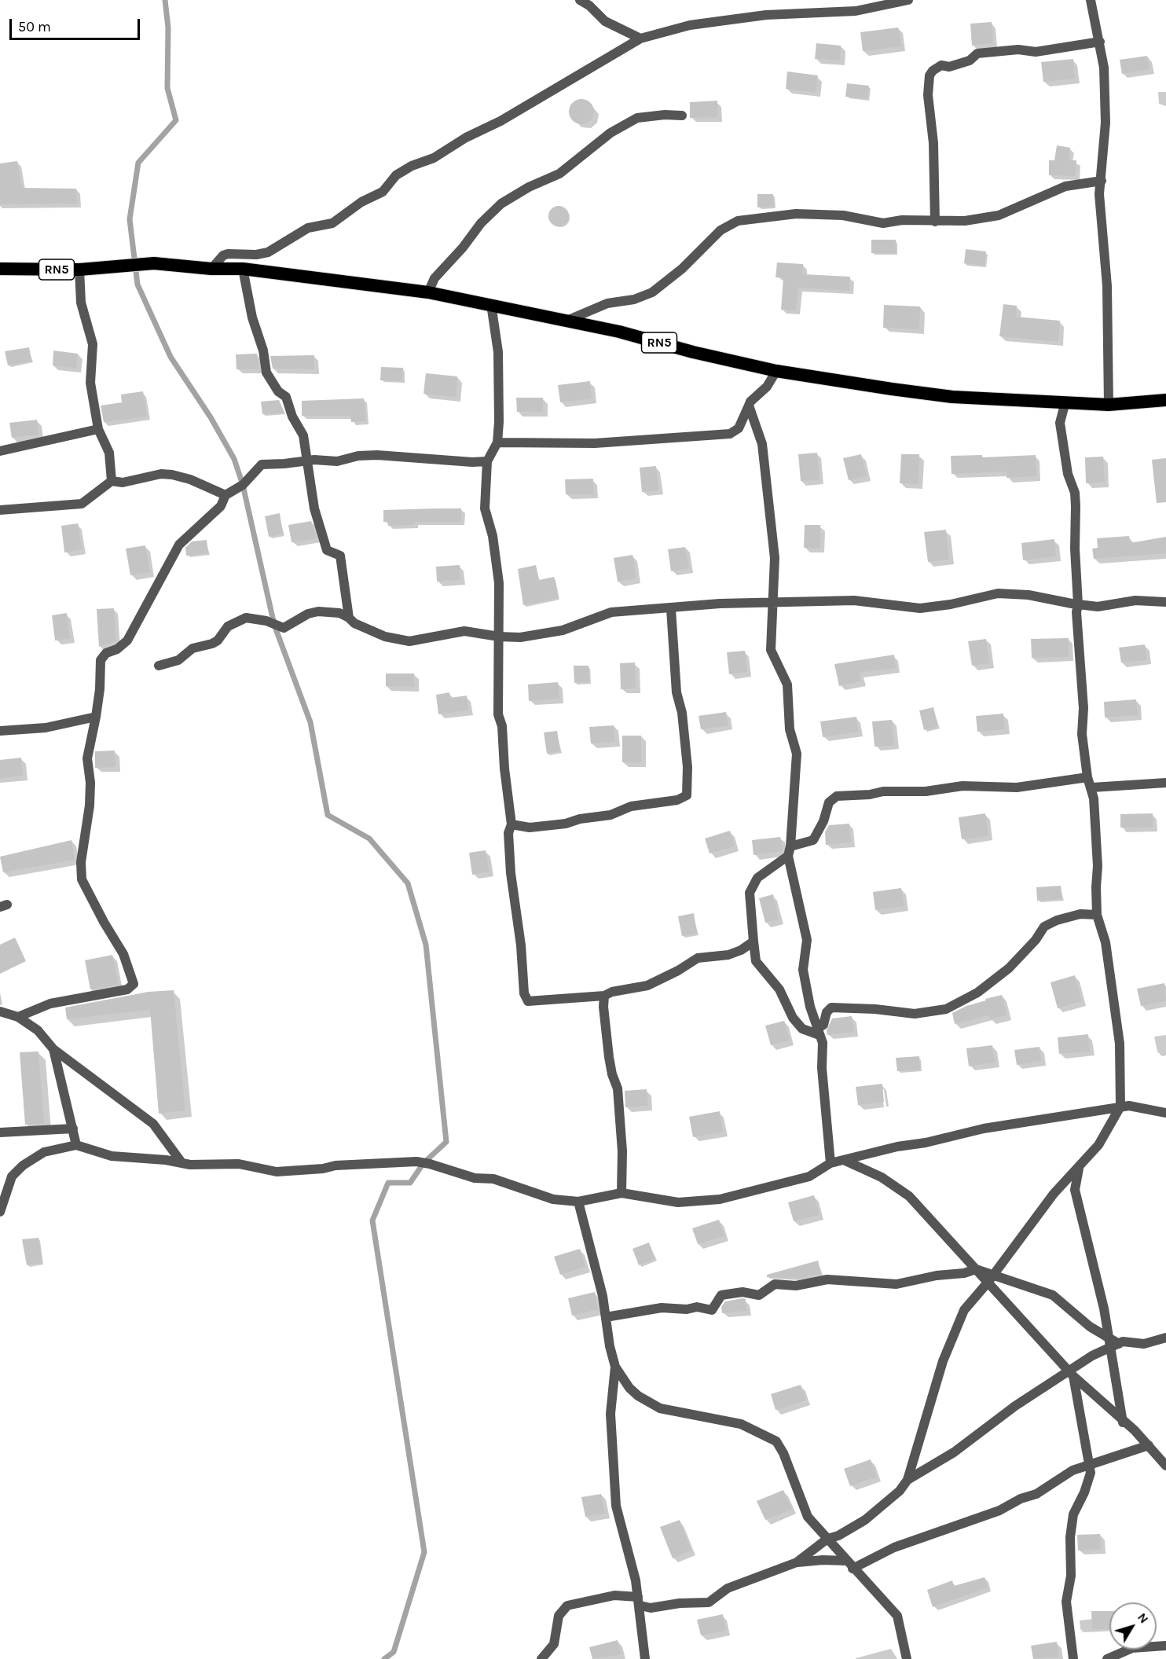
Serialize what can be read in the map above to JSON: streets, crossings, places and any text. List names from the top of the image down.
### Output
{
  "streets": {
    "highway": ["RN5"]
  },
  "scale_bar": "50 m",
  "north": "top right"
}
